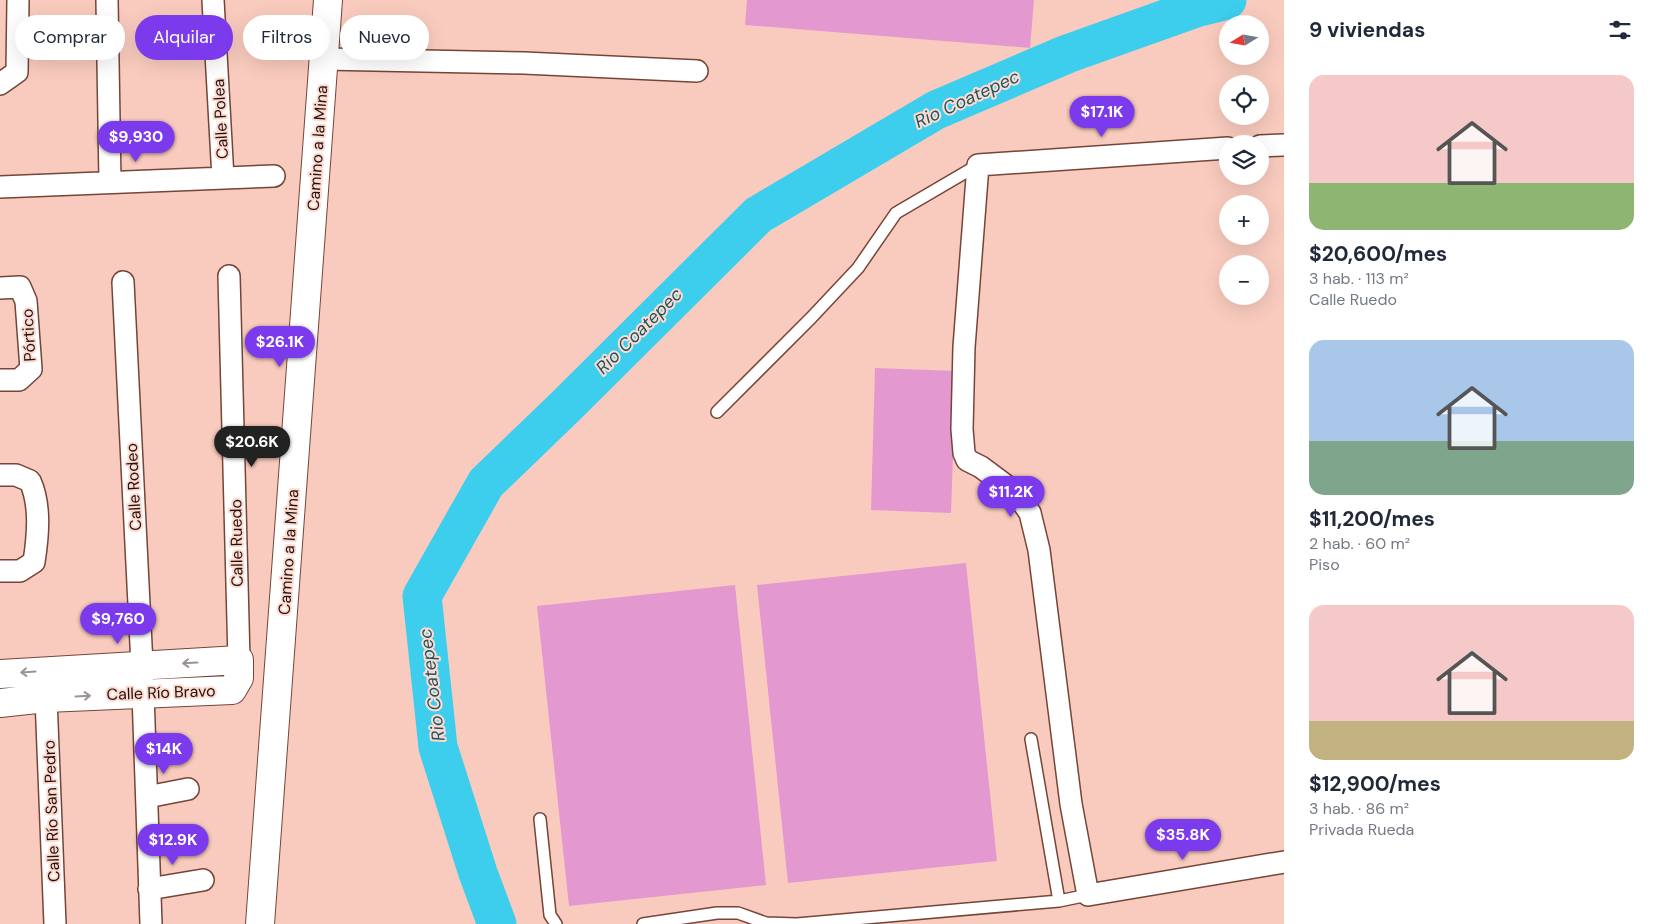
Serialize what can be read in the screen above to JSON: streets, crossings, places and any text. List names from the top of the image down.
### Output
{
  "streets": {
    "main road": ["Camino a la Mina", "Calle Río Bravo"],
    "street": [
      "Calle Polea",
      "Pórtico",
      "Calle Rodeo",
      "Calle Ruedo",
      "Calle Río San Pedro"
    ]
  },
  "crossings": [
    ["Calle Rodeo", "Calle Río Bravo"],
    ["Calle Ruedo", "Calle Río Bravo"],
    ["Calle Río Bravo", "Calle Río San Pedro"]
  ],
  "water": ["Rio Coatepec"],
  "north": "left",
  "page": {
    "heading": "9 viviendas",
    "map_buttons": ["+", "−"],
    "chip": [
      "Comprar",
      "Alquilar",
      "Filtros",
      "Nuevo"
    ],
    "list": [
      {
        "name": "$20,600/mes",
        "note": "3 hab. · 113 m² · Calle Ruedo"
      },
      {
        "name": "$11,200/mes",
        "note": "2 hab. · 60 m² · Piso"
      },
      {
        "name": "$12,900/mes",
        "note": "3 hab. · 86 m² · Privada Rueda"
      }
    ],
    "price": [
      "$17.1K",
      "$9,930",
      "$26.1K",
      "$20.6K",
      "$11.2K",
      "$9,760",
      "$14K",
      "$35.8K",
      "$12.9K"
    ]
  }
}
